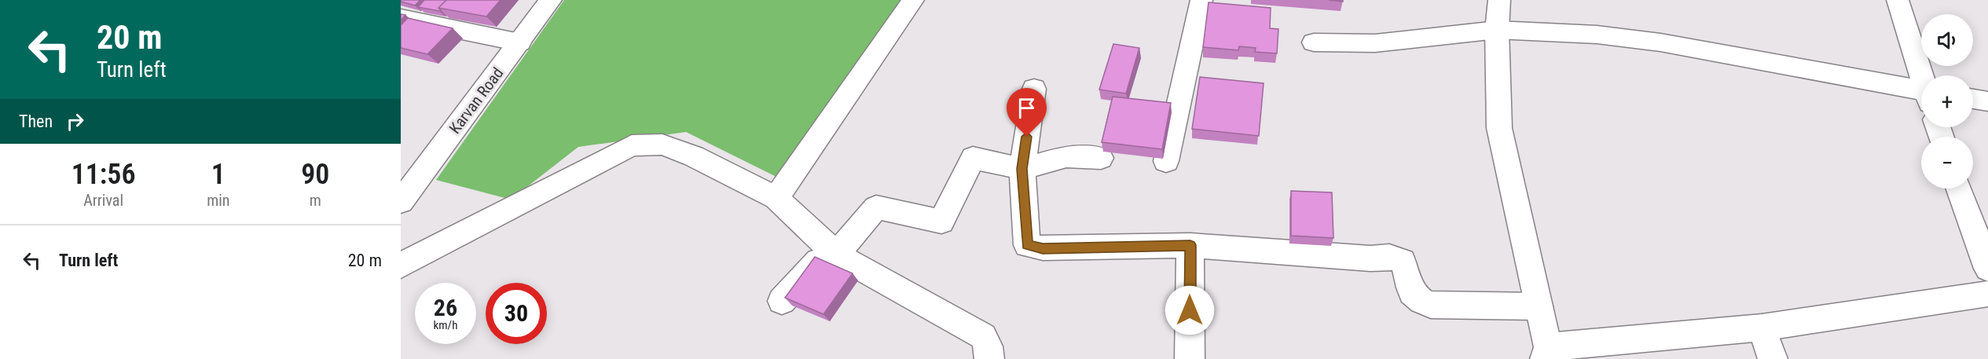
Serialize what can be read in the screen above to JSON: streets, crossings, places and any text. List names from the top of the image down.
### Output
{
  "streets": {
    "street": ["Karvan Road"]
  },
  "page": {
    "turn": ["20 m", "Turn left"],
    "map_buttons": ["+", "−"],
    "then": "Then",
    "eta": [
      "11:56",
      "Arrival",
      "1",
      "min",
      "90",
      "m"
    ],
    "list": [
      {
        "name": "Turn left",
        "value": "20 m"
      }
    ],
    "speed": "26 km/h",
    "limit": "30"
  }
}
